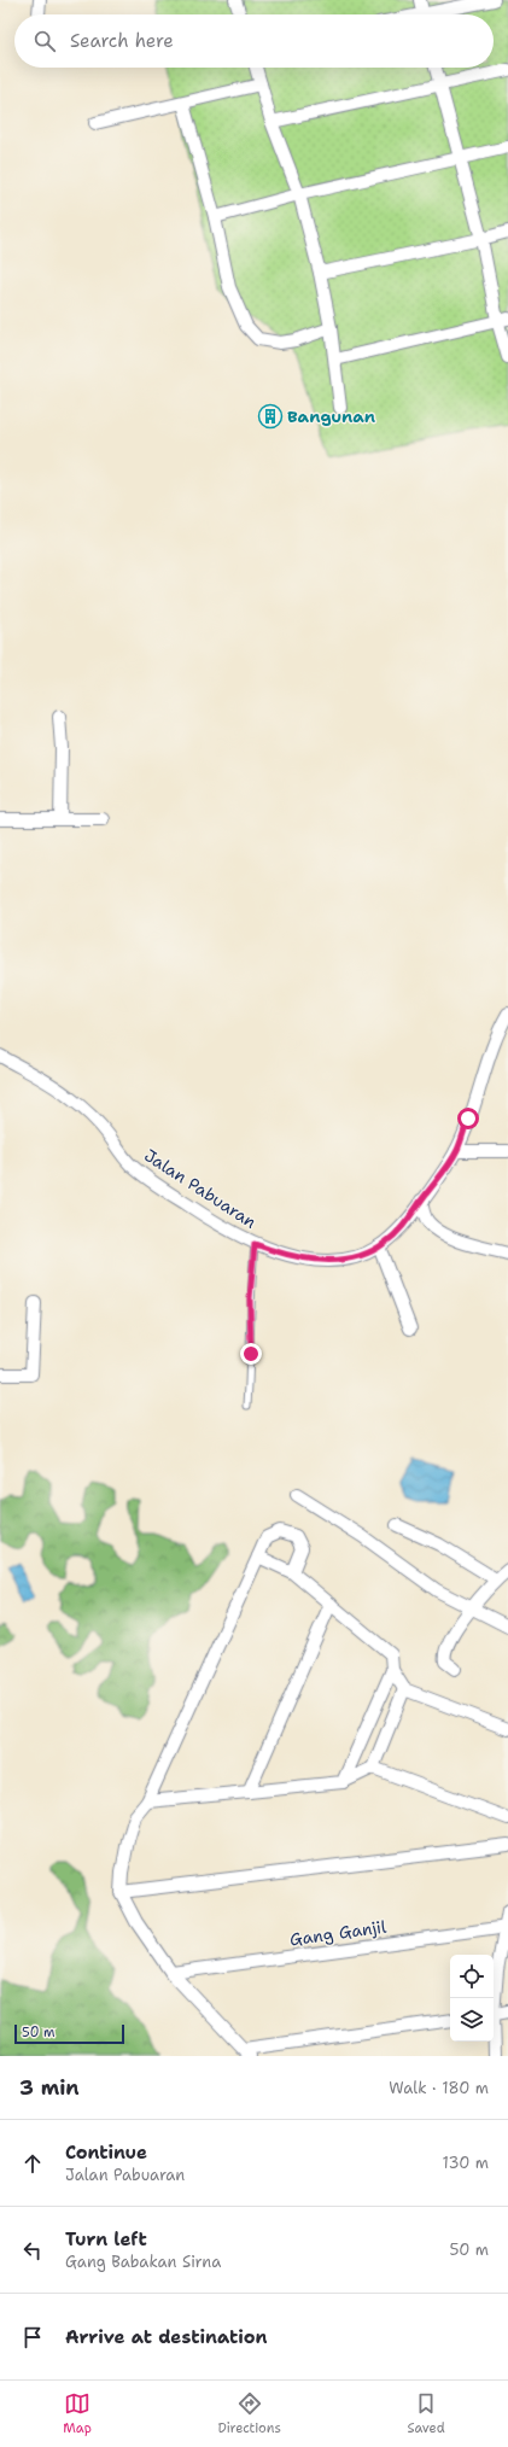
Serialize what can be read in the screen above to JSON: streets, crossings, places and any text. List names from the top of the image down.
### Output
{
  "streets": {
    "street": ["Jalan Pabuaran", "Gang Ganjil"]
  },
  "places": {
    "building": ["Bangunan"]
  },
  "scale_bar": "50 m",
  "page": {
    "search": "Search here",
    "scale": "50 m",
    "heading": ["3 min", "Walk · 180 m"],
    "list": [
      ["Continue", "Jalan Pabuaran", "130 m"],
      ["Turn left", "Gang Babakan Sirna", "50 m"],
      "Arrive at destination"
    ],
    "nav": ["Map", "Directions", "Saved"]
  }
}
